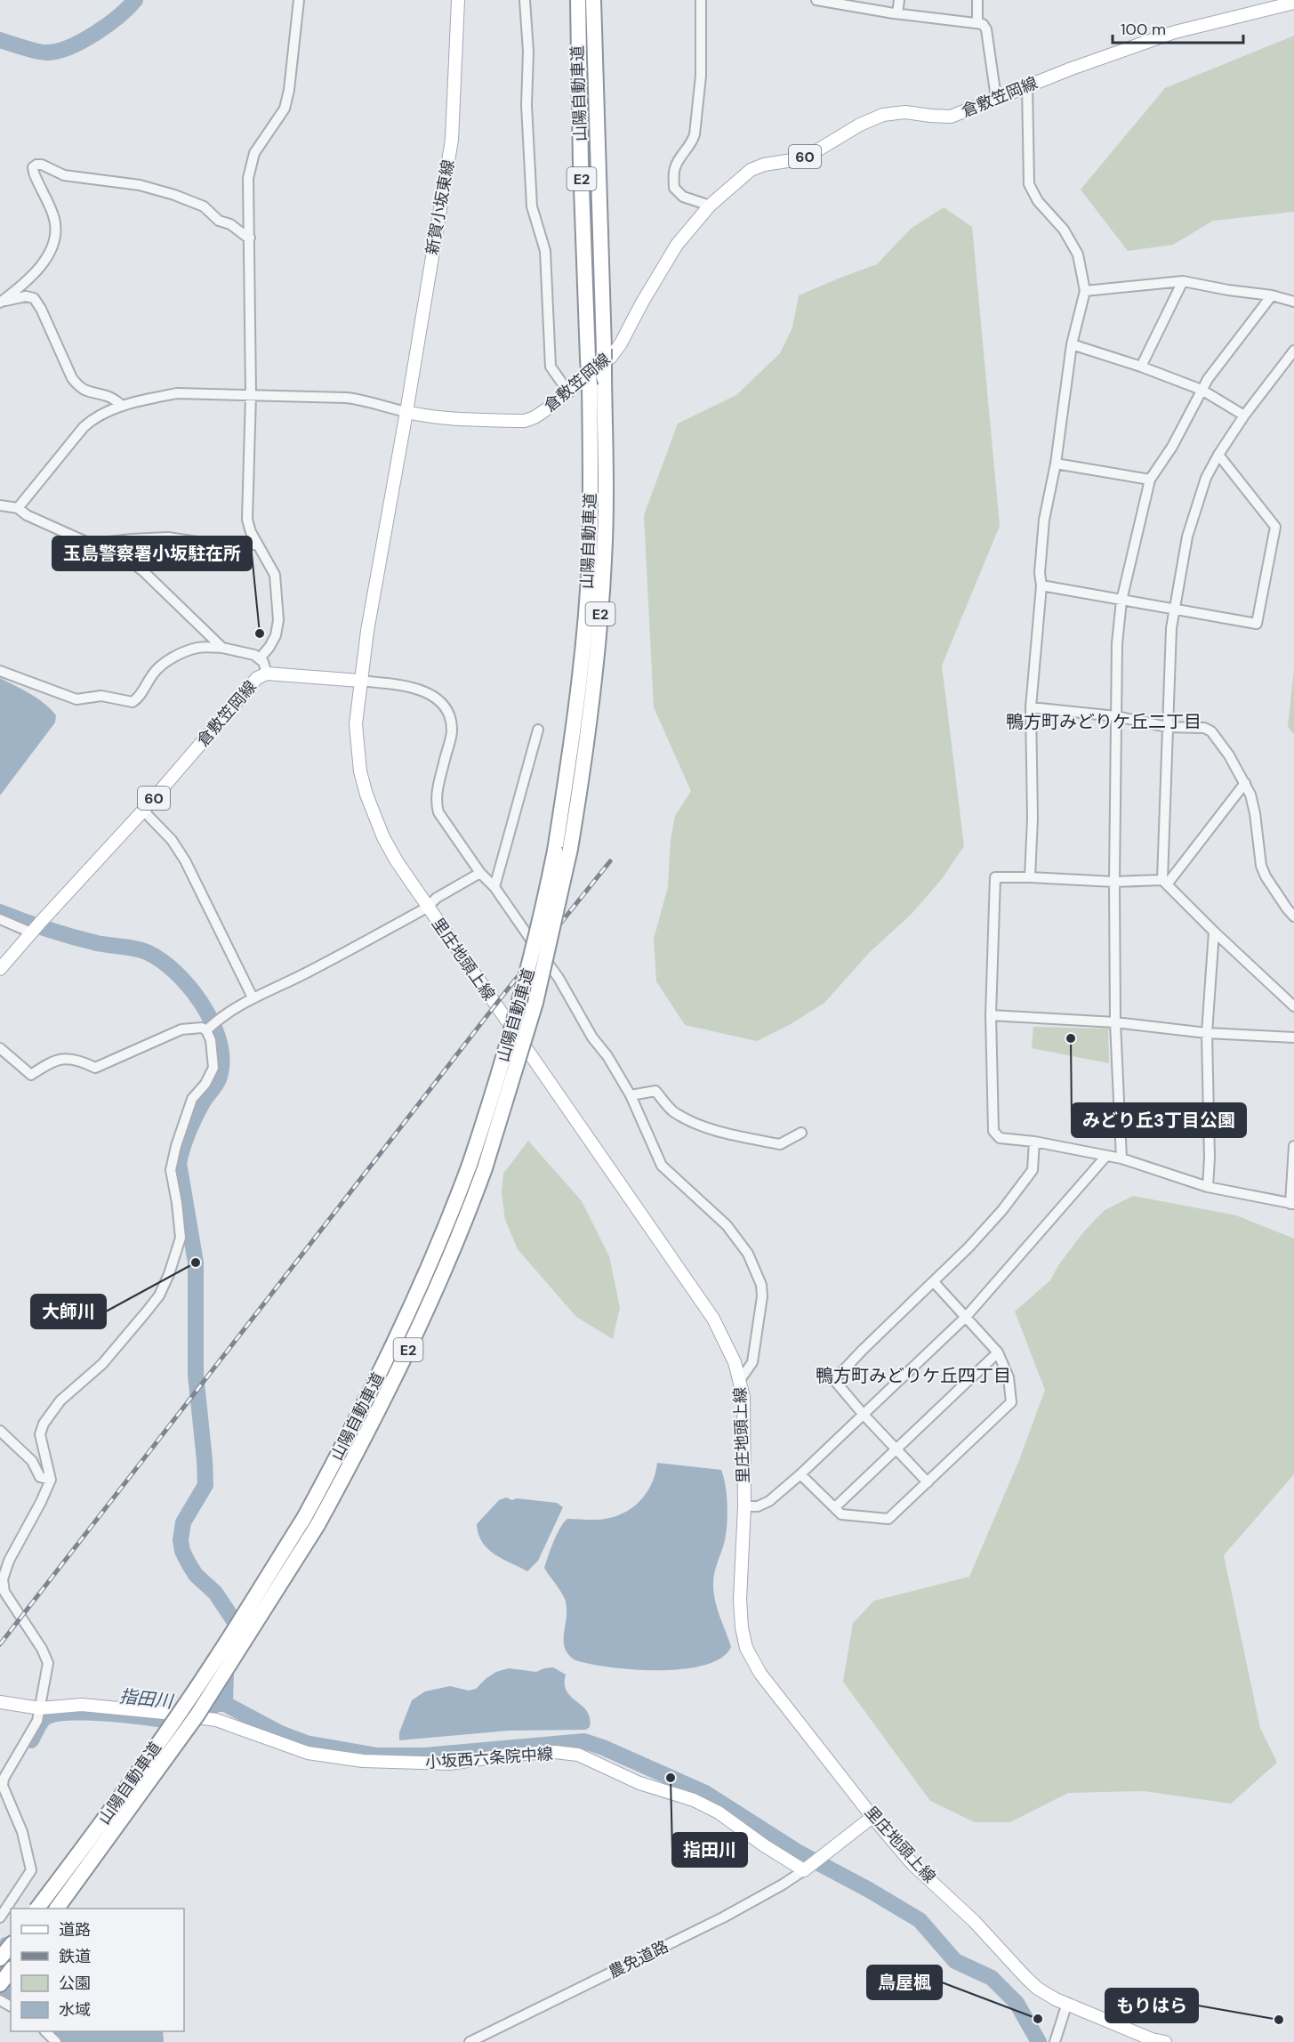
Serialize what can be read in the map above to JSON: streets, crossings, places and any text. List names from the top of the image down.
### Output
{
  "streets": {
    "highway": ["山陽自動車道", "E2"],
    "main road": [
      "倉敷笠岡線",
      "60",
      "新賀小坂東線",
      "里庄地頭上線",
      "小坂西六条院中線"
    ],
    "street": ["農免道路"]
  },
  "crossings": [
    ["倉敷笠岡線", "新賀小坂東線"],
    ["倉敷笠岡線", "里庄地頭上線"],
    ["小坂西六条院中線", "農免道路"]
  ],
  "districts": ["鴨方町みどりケ丘二丁目", "鴨方町みどりケ丘四丁目"],
  "water": ["指田川"],
  "places": [
    "玉島警察署小坂駐在所",
    "みどり丘3丁目公園",
    "大師川",
    "指田川",
    "鳥屋楓",
    "もりはら"
  ],
  "legend": [
    "道路",
    "鉄道",
    "公園",
    "水域"
  ],
  "scale_bar": "100 m"
}
